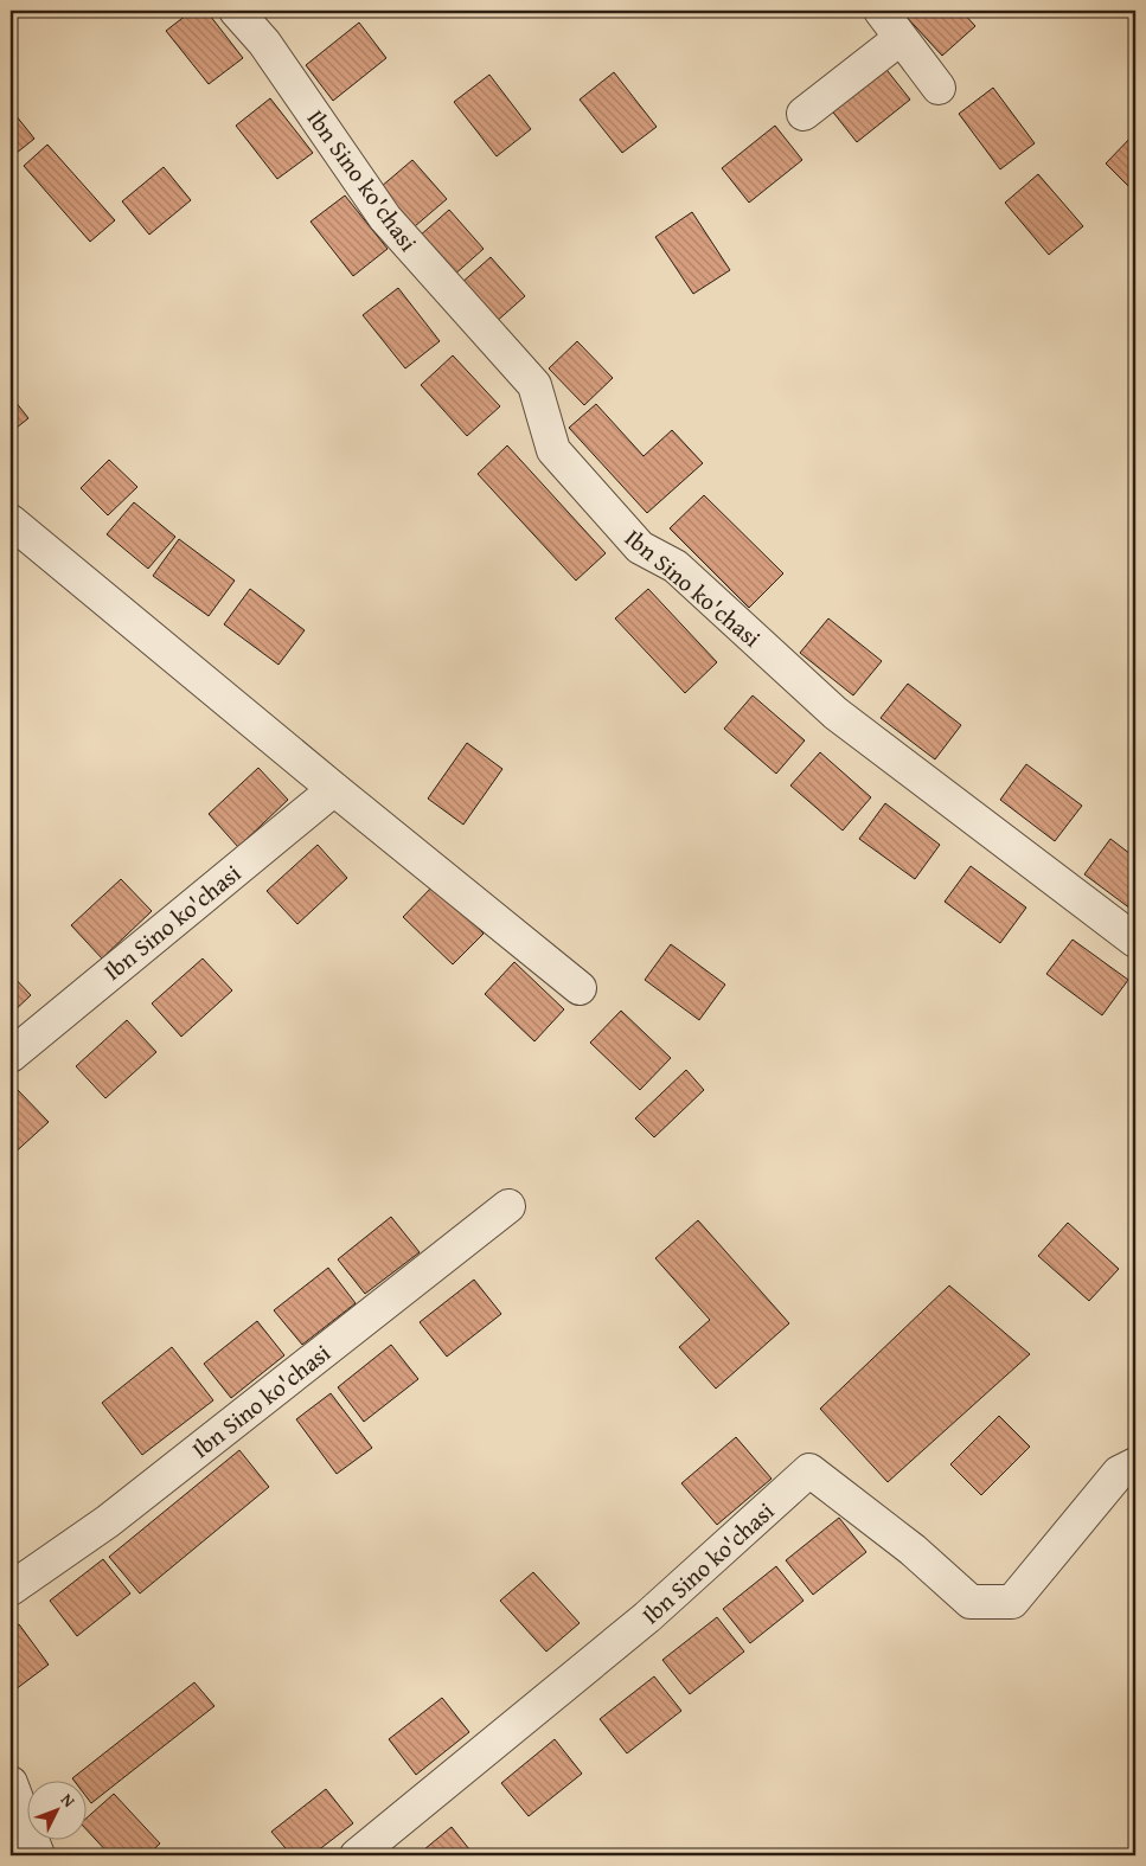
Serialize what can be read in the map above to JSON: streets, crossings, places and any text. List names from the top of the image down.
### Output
{
  "streets": {
    "street": ["Ibn Sino ko'chasi"]
  },
  "north": "top right"
}
